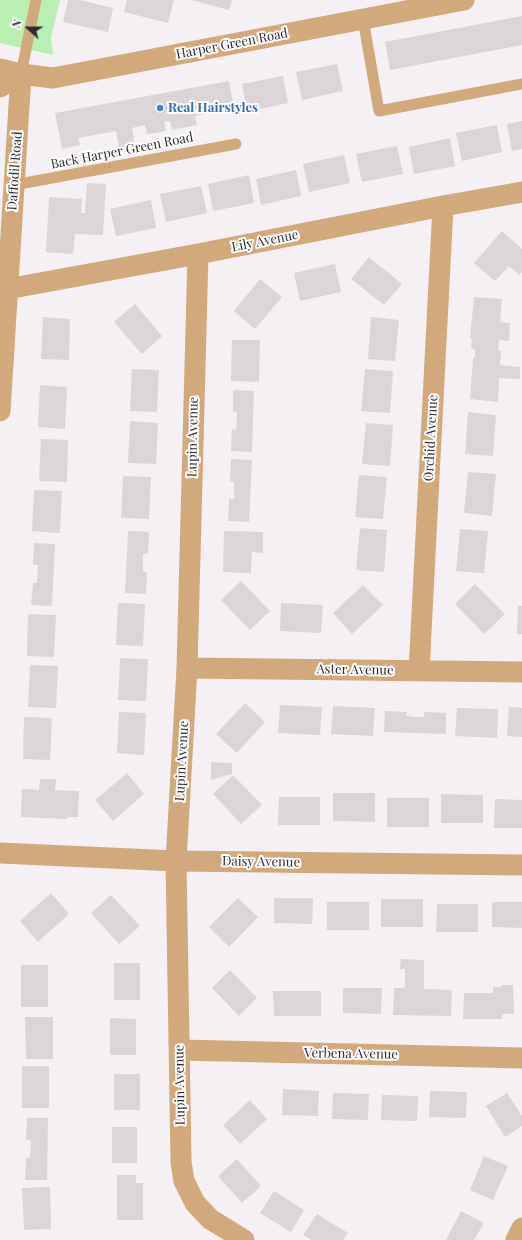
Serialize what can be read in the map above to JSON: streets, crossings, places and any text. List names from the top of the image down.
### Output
{
  "streets": {
    "street": [
      "Harper Green Road",
      "Daffodil Road",
      "Lily Avenue",
      "Lupin Avenue",
      "Orchid Avenue",
      "Aster Avenue",
      "Daisy Avenue",
      "Verbena Avenue"
    ],
    "lane": ["Back Harper Green Road"]
  },
  "crossings": [
    ["Harper Green Road", "Daffodil Road"],
    ["Back Harper Green Road", "Daffodil Road"],
    ["Daffodil Road", "Lily Avenue"],
    ["Lily Avenue", "Lupin Avenue"],
    ["Lily Avenue", "Orchid Avenue"],
    ["Lupin Avenue", "Aster Avenue"],
    ["Lupin Avenue", "Daisy Avenue"],
    ["Lupin Avenue", "Verbena Avenue"],
    ["Orchid Avenue", "Aster Avenue"]
  ],
  "places": ["Real Hairstyles"],
  "north": "left"
}
